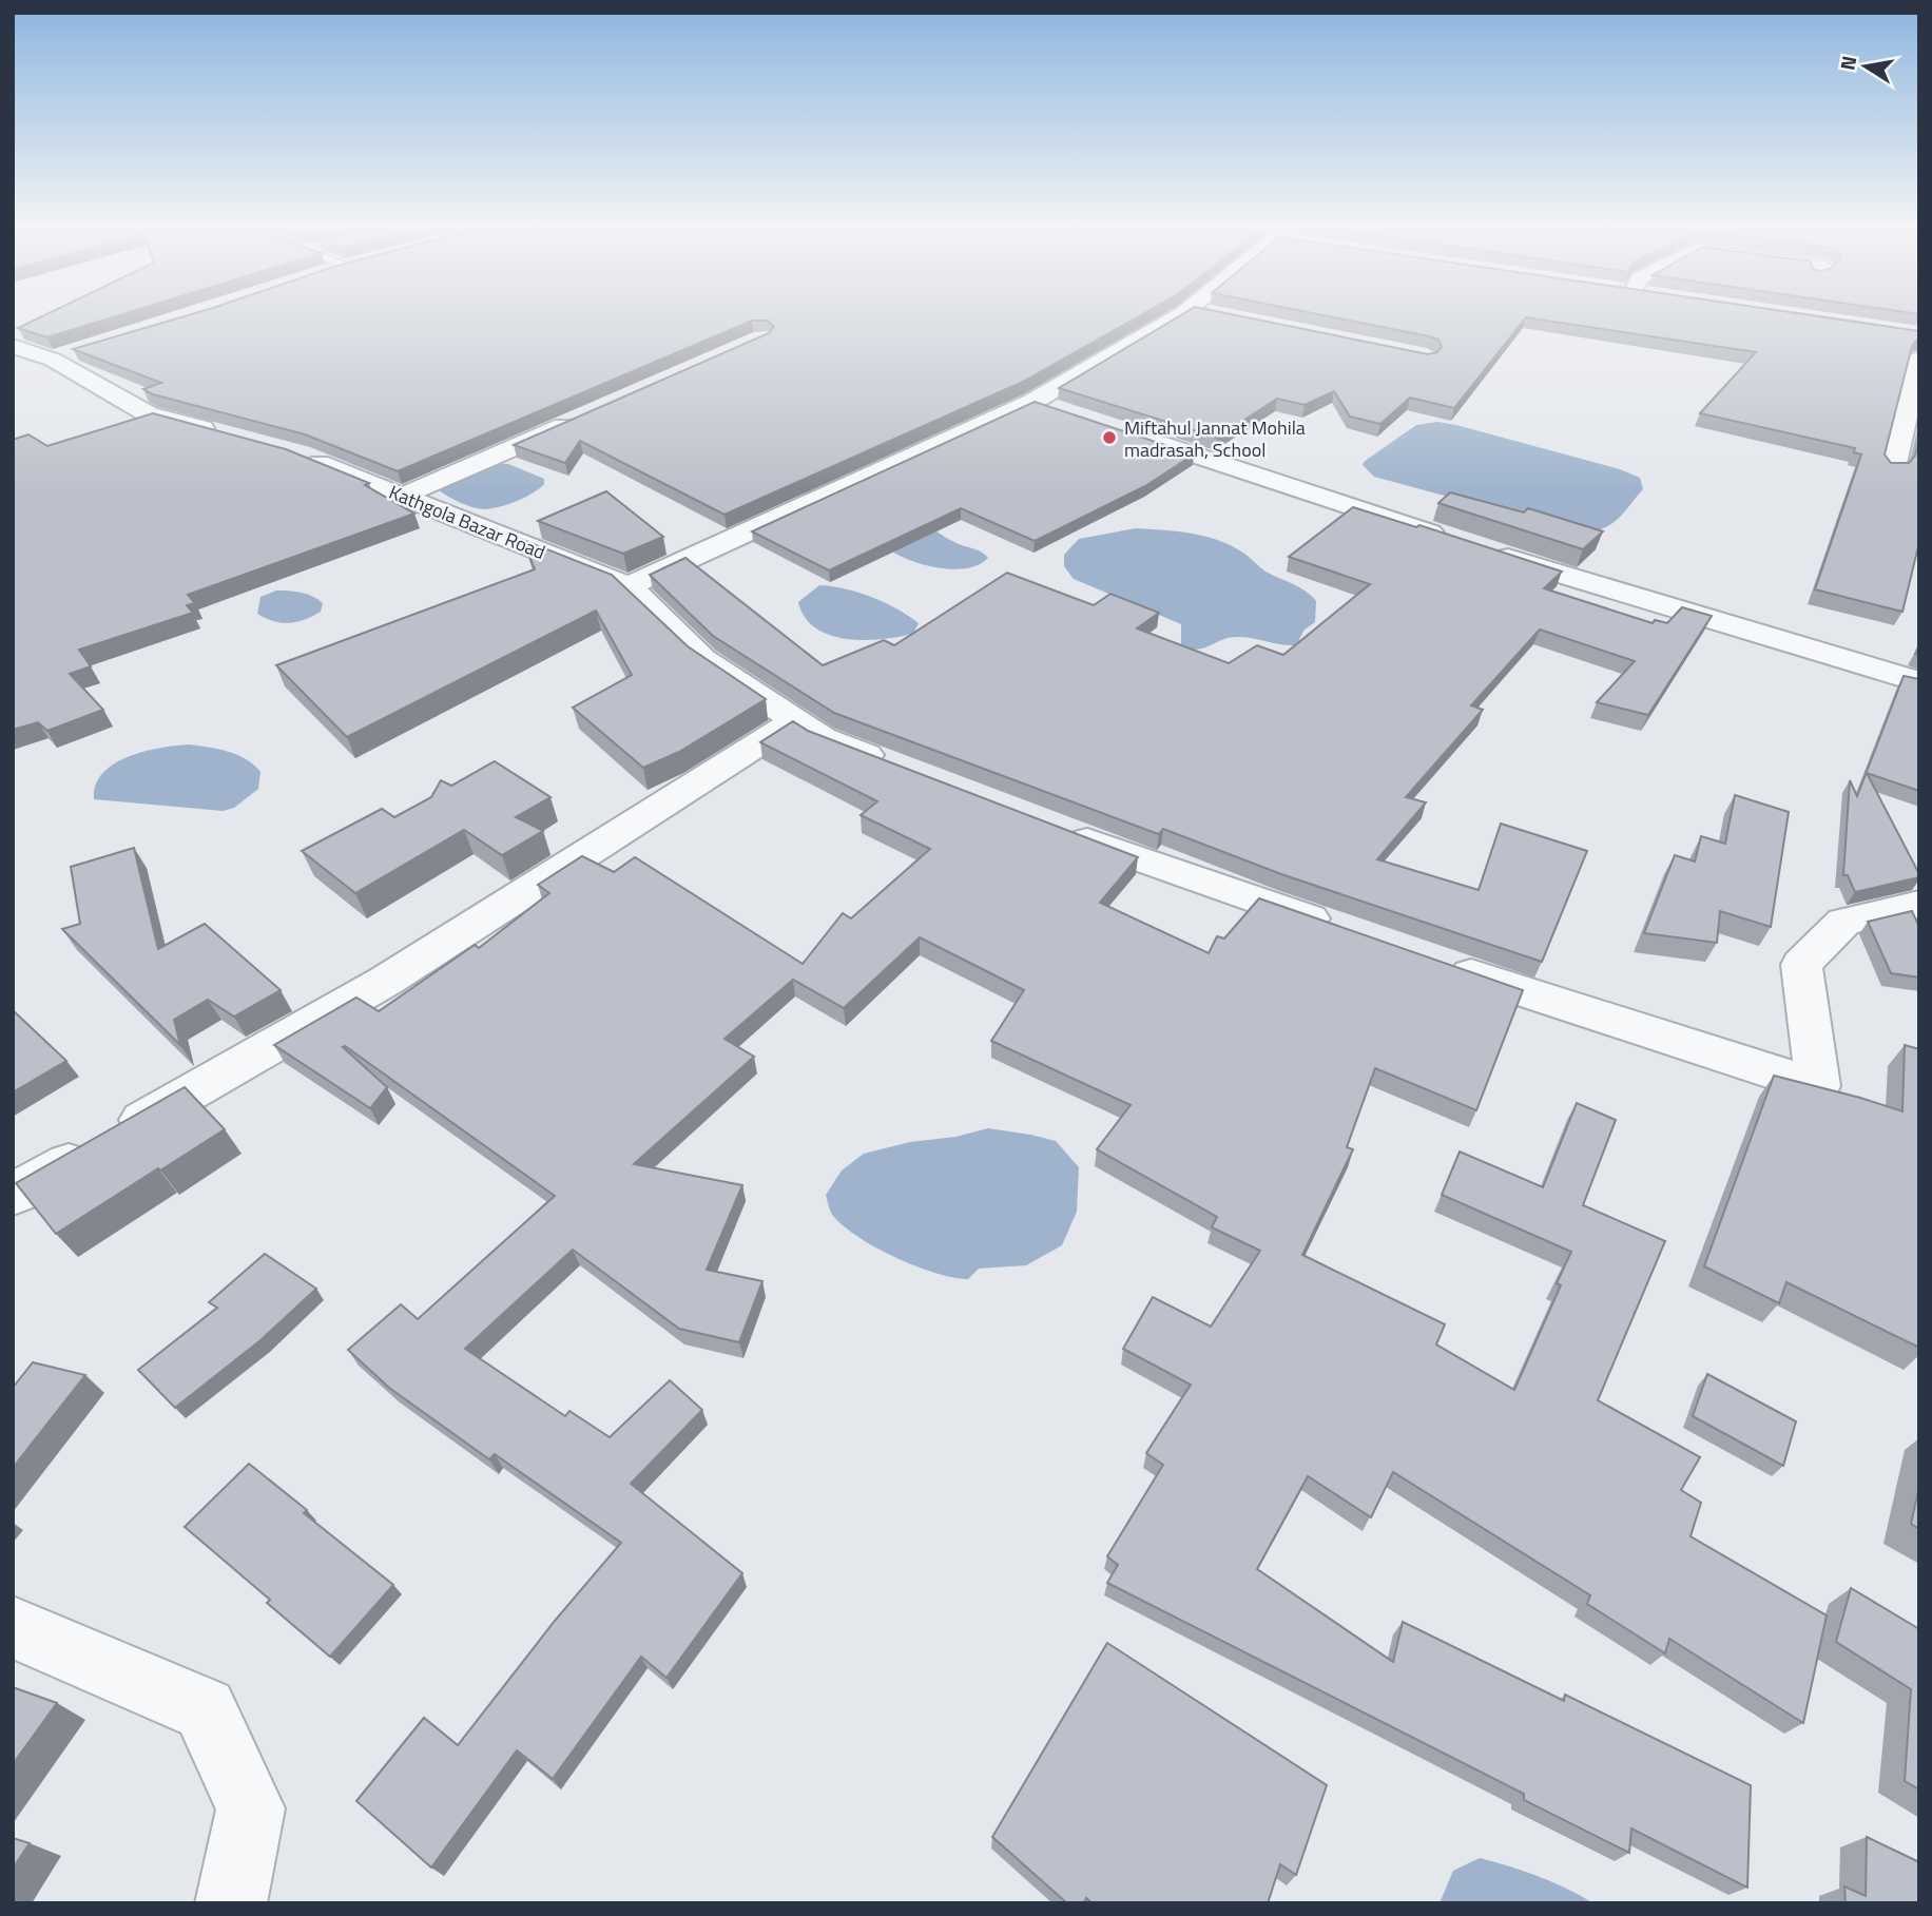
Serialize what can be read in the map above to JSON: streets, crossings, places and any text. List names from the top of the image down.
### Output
{
  "streets": {
    "street": ["Kathgola Bazar Road"]
  },
  "places": ["Miftahul Jannat Mohila madrasah, School"],
  "north": "left"
}
